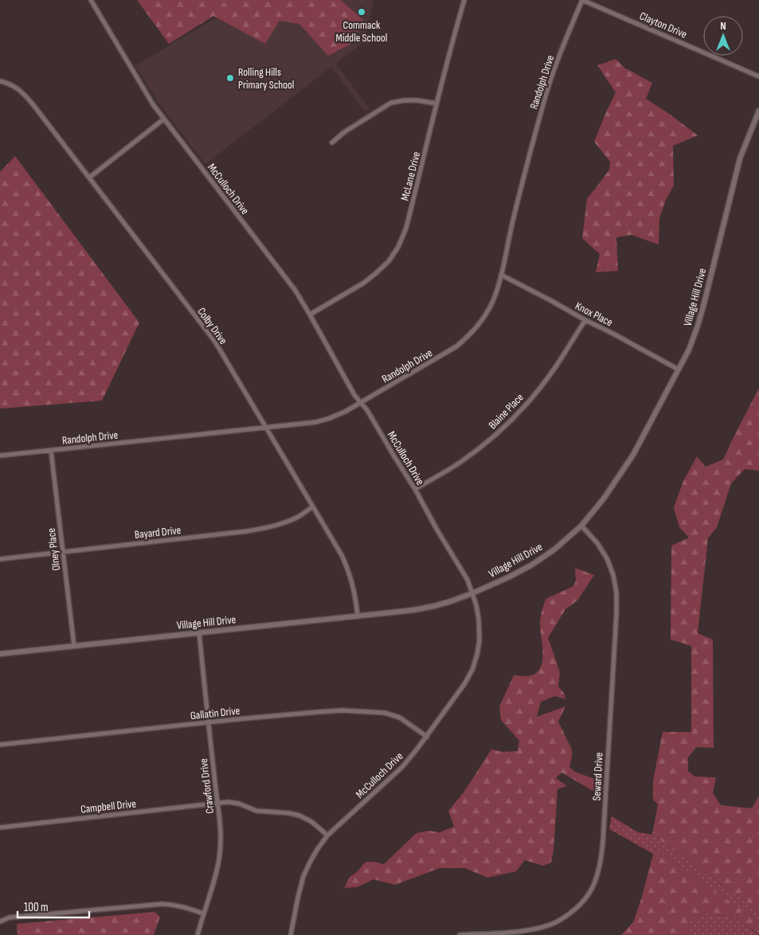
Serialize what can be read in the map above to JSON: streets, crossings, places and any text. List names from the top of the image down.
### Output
{
  "streets": {
    "street": [
      "Clayton Drive",
      "Randolph Drive",
      "McLane Drive",
      "McCulloch Drive",
      "Village Hill Drive",
      "Knox Place",
      "Colby Drive",
      "Blaine Place",
      "Bayard Drive",
      "Olney Place",
      "Gallatin Drive",
      "Seward Drive",
      "Crawford Drive",
      "Campbell Drive"
    ]
  },
  "crossings": [
    ["Clayton Drive", "Randolph Drive"],
    ["Randolph Drive", "McCulloch Drive"],
    ["Randolph Drive", "Knox Place"],
    ["Randolph Drive", "Colby Drive"],
    ["Randolph Drive", "Olney Place"],
    ["McLane Drive", "McCulloch Drive"],
    ["McCulloch Drive", "Village Hill Drive"],
    ["McCulloch Drive", "Blaine Place"],
    ["McCulloch Drive", "Gallatin Drive"],
    ["McCulloch Drive", "Campbell Drive"],
    ["Village Hill Drive", "Knox Place"],
    ["Village Hill Drive", "Colby Drive"],
    ["Village Hill Drive", "Olney Place"],
    ["Village Hill Drive", "Seward Drive"],
    ["Village Hill Drive", "Crawford Drive"],
    ["Knox Place", "Blaine Place"],
    ["Colby Drive", "Bayard Drive"],
    ["Bayard Drive", "Olney Place"],
    ["Gallatin Drive", "Crawford Drive"],
    ["Crawford Drive", "Campbell Drive"]
  ],
  "places": ["Commack Middle School", "Rolling Hills Primary School"],
  "scale_bar": "100 m",
  "north": "top"
}
